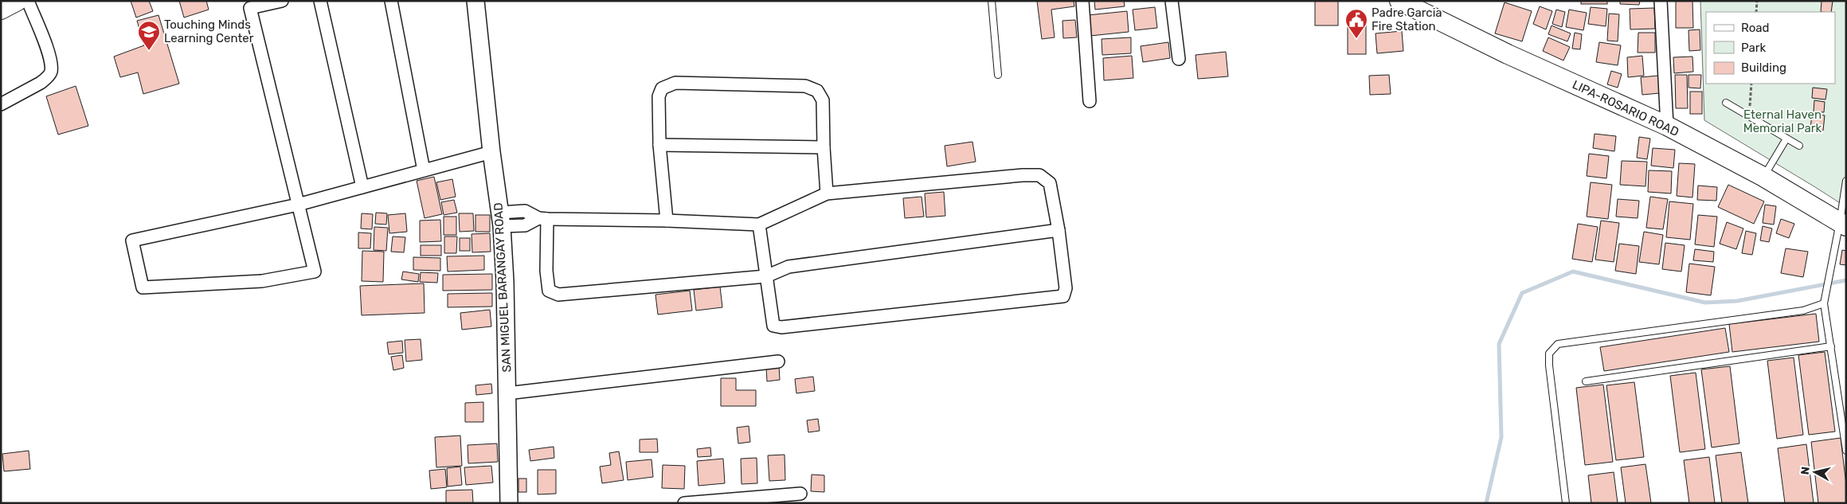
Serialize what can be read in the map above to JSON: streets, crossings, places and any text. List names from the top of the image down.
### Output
{
  "streets": {
    "main road": ["LIPA-ROSARIO ROAD"],
    "street": ["SAN MIGUEL BARANGAY ROAD"]
  },
  "parks": ["Eternal Haven Memorial Park"],
  "places": {
    "public building": ["Padre Garcia Fire Station"],
    "school or university": ["Touching Minds Learning Center"]
  },
  "legend": ["Road", "Park", "Building"],
  "north": "left"
}
